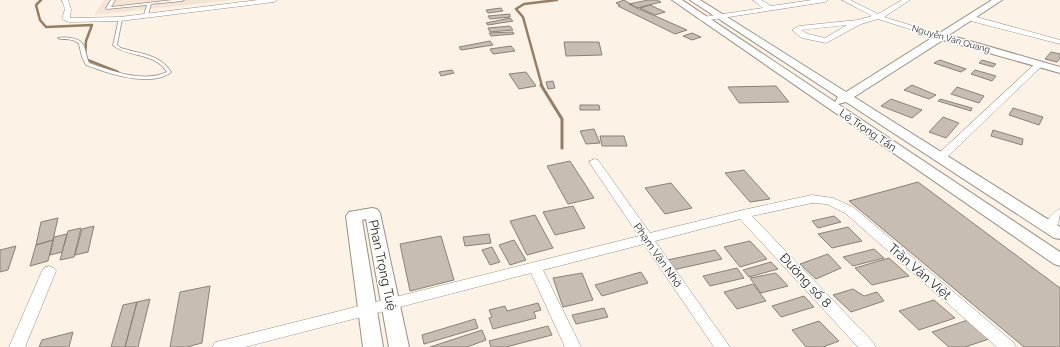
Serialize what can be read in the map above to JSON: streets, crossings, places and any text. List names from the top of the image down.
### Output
{
  "streets": {
    "street": [
      "Nguyễn Văn Quang",
      "Lê Trọng Tấn",
      "Phạm Văn Nhờ",
      "Phan Trọng Tuệ",
      "Trần Văn Việt",
      "Đường số 8"
    ]
  },
  "crossings": [
    ["Trần Văn Việt", "Đường số 8"]
  ]
}
